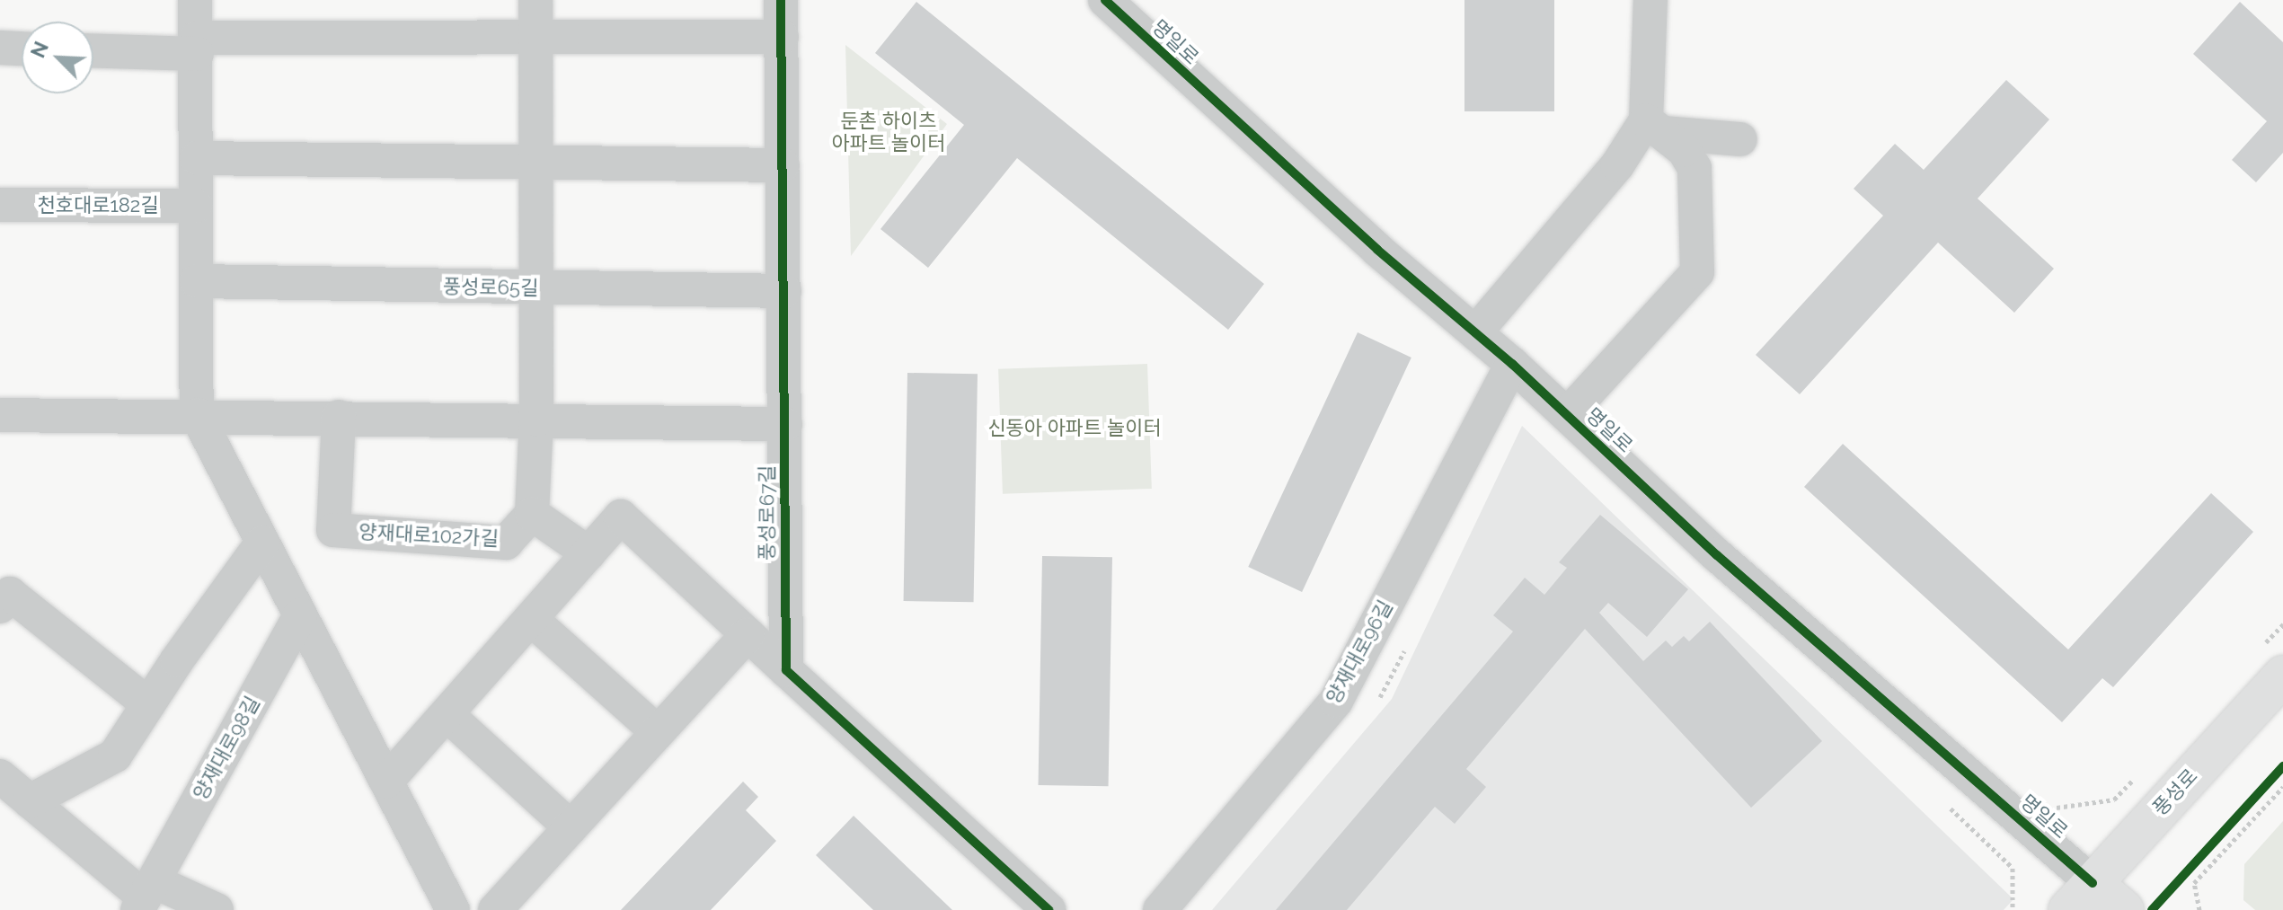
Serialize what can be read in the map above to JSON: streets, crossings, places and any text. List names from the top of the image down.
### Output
{
  "streets": {
    "main road": ["명일로", "풍성로"],
    "street": [
      "천호대로182길",
      "풍성로65길",
      "풍성로67길",
      "양재대로102가길",
      "양재대로96길",
      "양재대로98길"
    ]
  },
  "crossings": [
    ["명일로", "양재대로96길"],
    ["명일로", "풍성로"],
    ["풍성로65길", "풍성로67길"]
  ],
  "parks": ["둔촌 하이츠 아파트 놀이터", "신동아 아파트 놀이터"],
  "north": "top left"
}
